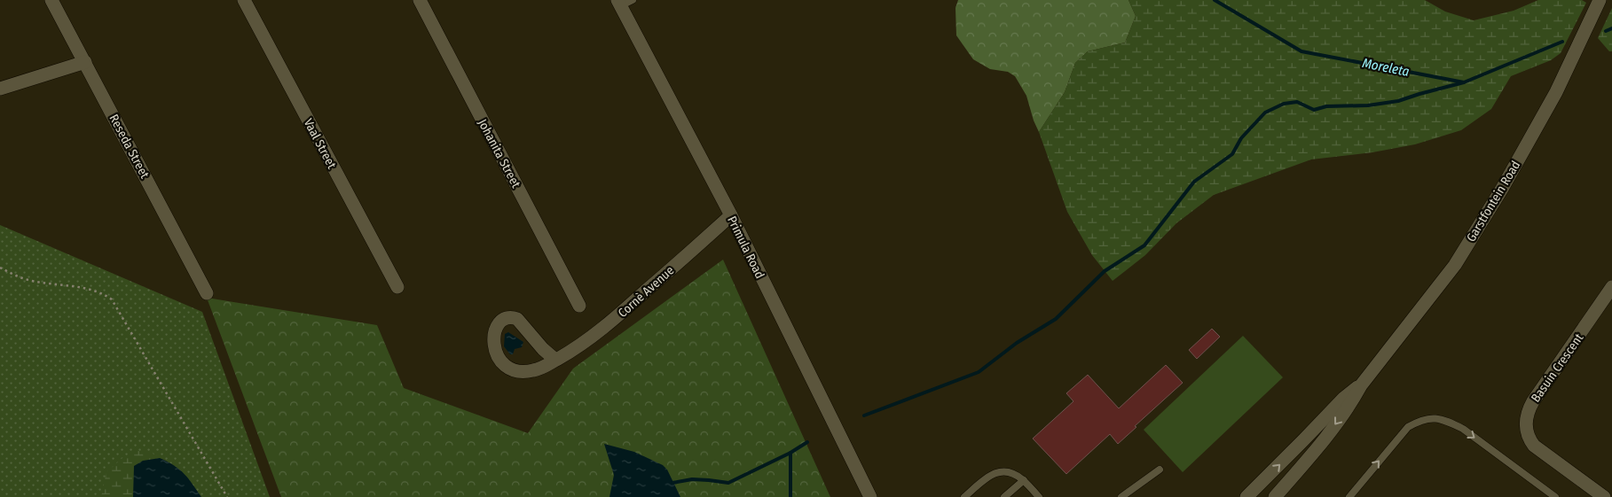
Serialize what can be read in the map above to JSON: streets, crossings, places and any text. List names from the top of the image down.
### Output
{
  "streets": {
    "street": [
      "Vaal Street",
      "Reseda Street",
      "Johanita Street",
      "Garstfontein Road",
      "Primula Road",
      "Cornè Avenue",
      "Basuin Crescent"
    ]
  },
  "crossings": [
    ["Primula Road", "Cornè Avenue"]
  ],
  "water": ["Moreleta"]
}
